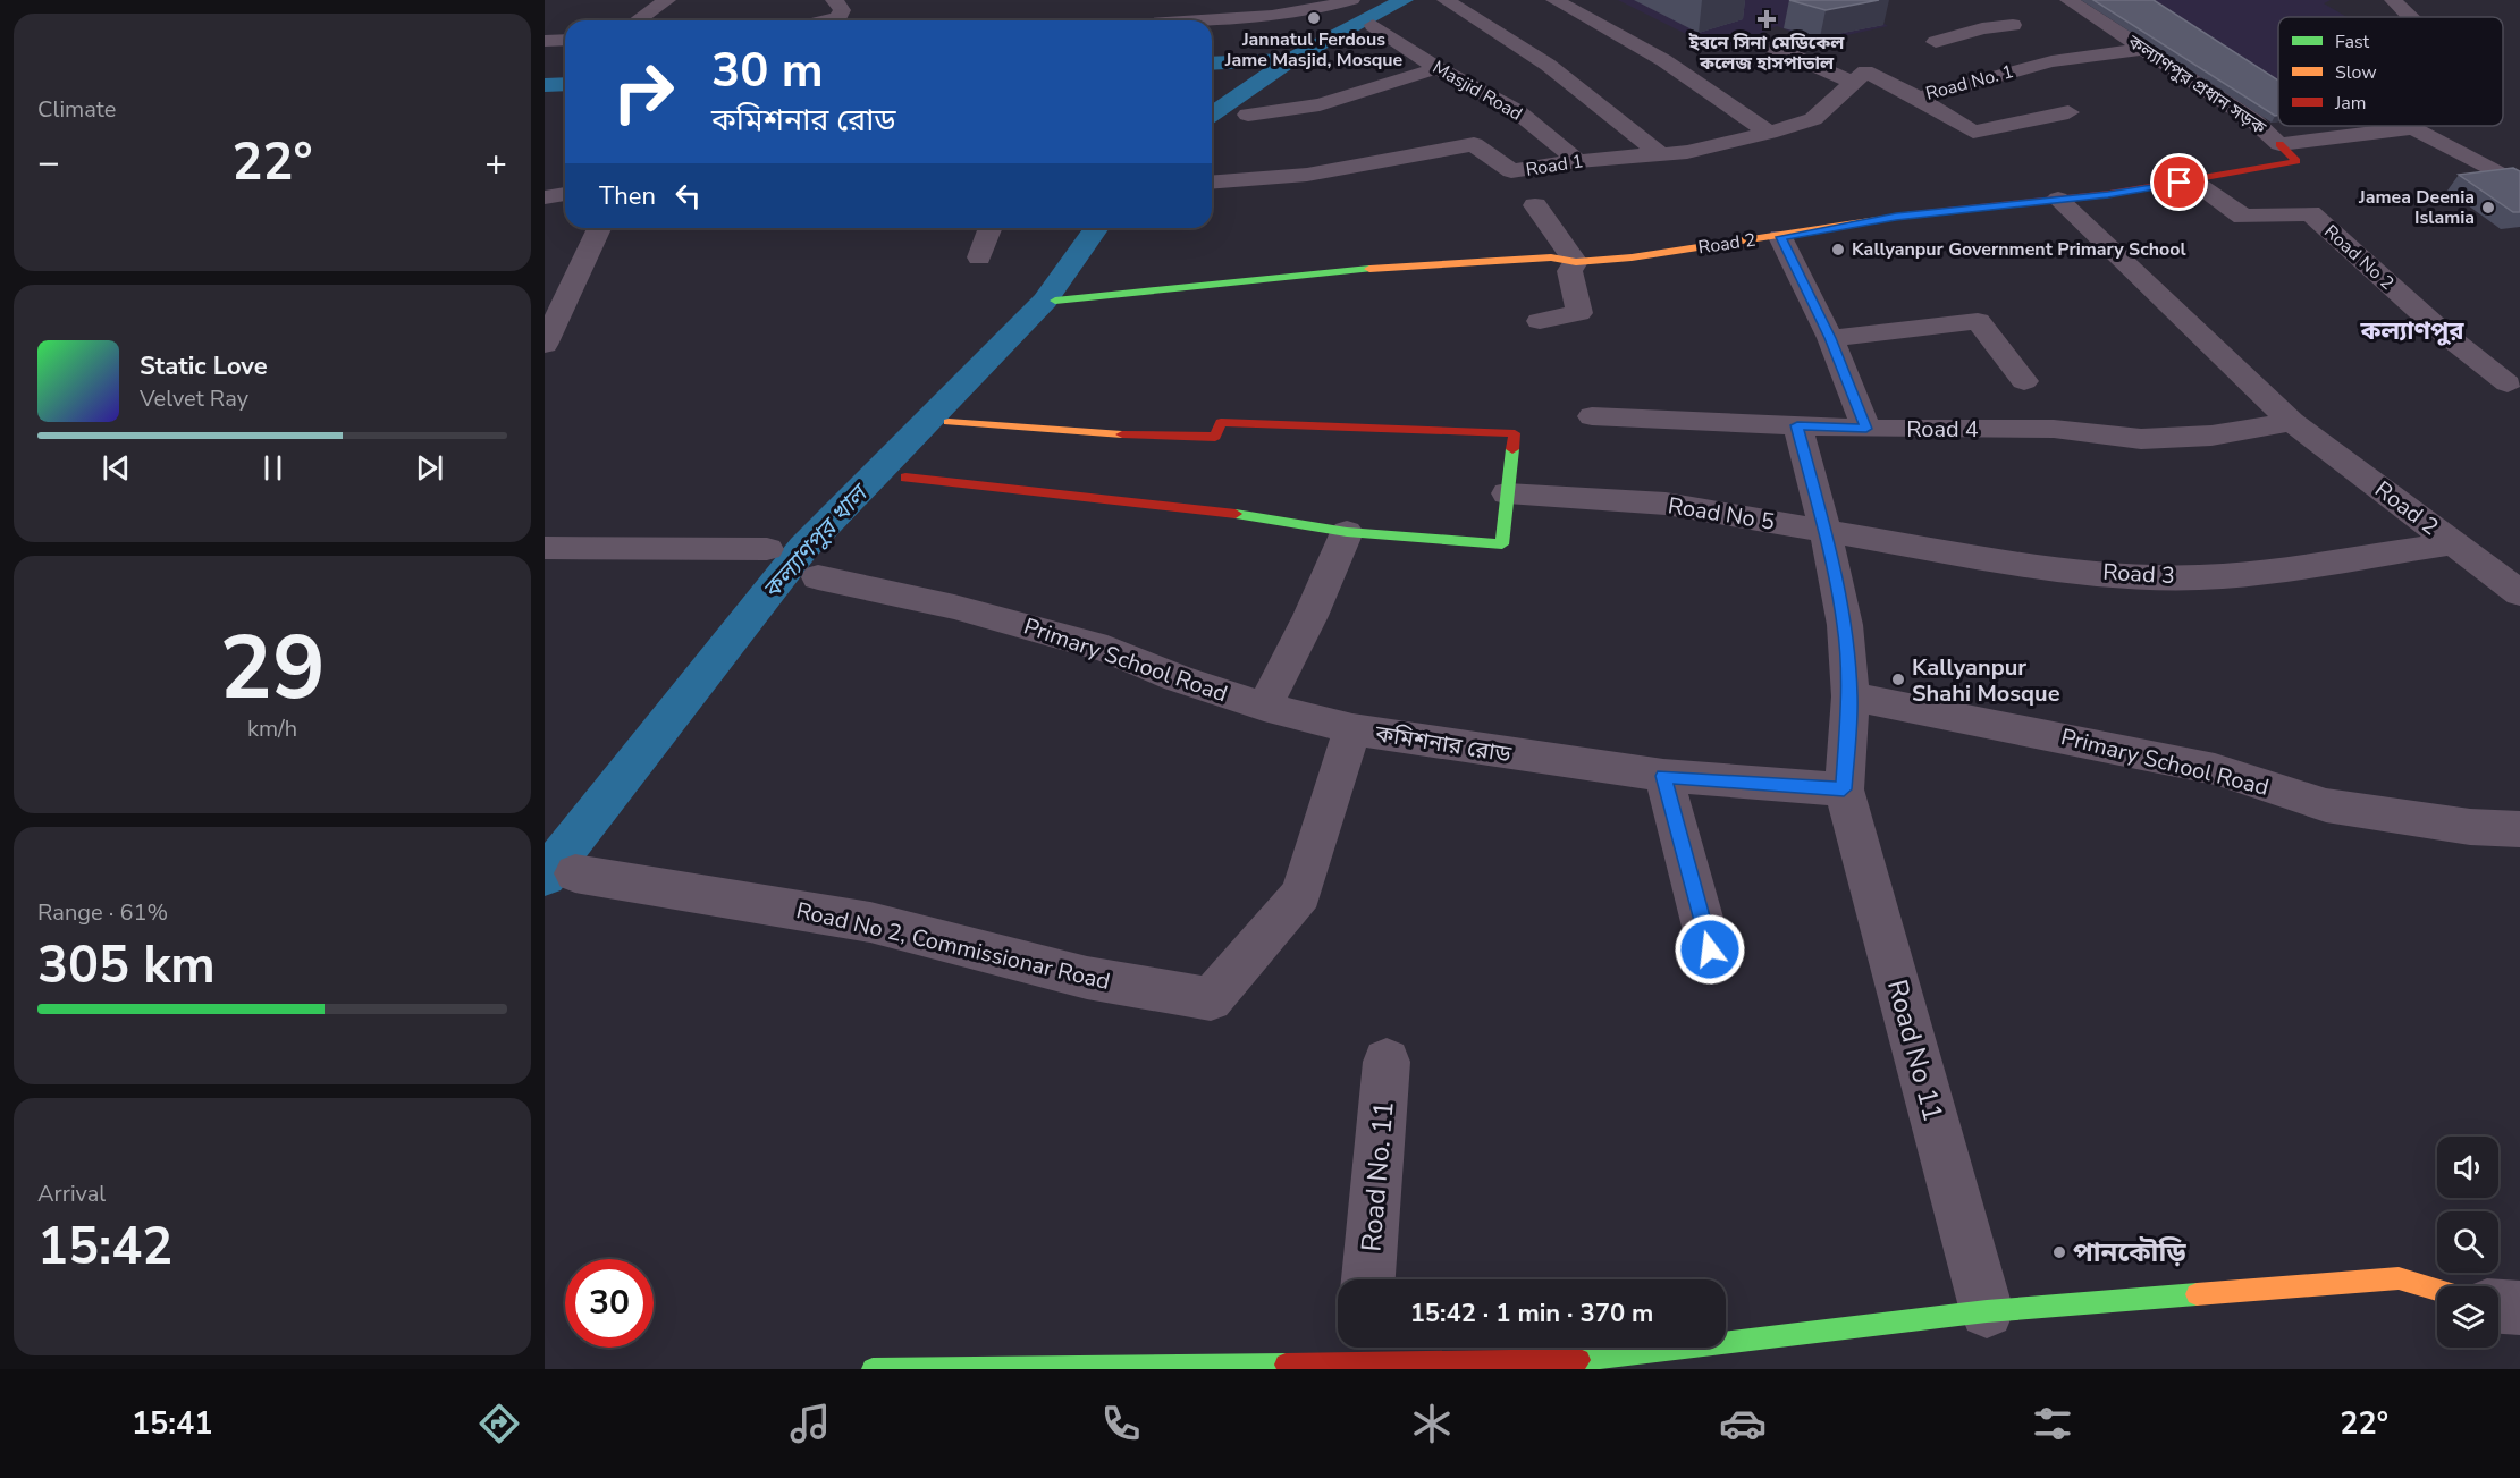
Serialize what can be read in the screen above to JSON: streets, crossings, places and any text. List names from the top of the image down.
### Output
{
  "streets": {
    "street": [
      "Road No. 1",
      "কল্যাণপুর প্রধান সড়ক",
      "Masjid Road",
      "Road 1",
      "Road 2",
      "Road No 2",
      "Road 4",
      "Road No 5",
      "Road 3",
      "Primary School Road",
      "কমিশনার রোড",
      "Road No 2, Commissionar Road",
      "Road No 11",
      "Road No. 11"
    ]
  },
  "crossings": [
    ["Road No. 1", "কল্যাণপুর প্রধান সড়ক"],
    ["Road No. 1", "Road 1"],
    ["কল্যাণপুর প্রধান সড়ক", "Road 2"],
    ["Masjid Road", "Road 1"],
    ["Road 2", "Road No 2"],
    ["Road 2", "Road 4"],
    ["Road 2", "Road 3"],
    ["Road No 5", "Road 3"],
    ["Road No 5", "Road No 11"],
    ["Road 3", "Road No 11"],
    ["Primary School Road", "কমিশনার রোড"],
    ["Primary School Road", "Road No 11"],
    ["কমিশনার রোড", "Road No 2, Commissionar Road"],
    ["কমিশনার রোড", "Road No 11"]
  ],
  "districts": ["কল্যাণপুর"],
  "water": ["কল্যাণপুর খাল"],
  "places": {
    "other": [
      "Jannatul Ferdous Jame Masjid, Mosque",
      "Jamea Deenia Islamia",
      "Kallyanpur Government Primary School",
      "Kallyanpur Shahi Mosque",
      "পানকৌড়ি"
    ],
    "health": ["ইবনে সিনা মেডিকেল কলেজ হাসপাতাল"]
  },
  "legend": ["Fast", "Slow", "Jam"],
  "page": {
    "tile": [
      "Climate",
      ["29", "km/h"],
      ["Range · 61%", "305 km"],
      ["Arrival", "15:42"]
    ],
    "turn": ["30 m", "কমিশনার রোড"],
    "heat": ["−", "22°", "+"],
    "then": "Then",
    "song": ["Static Love", "Velvet Ray"],
    "limit": "30",
    "trip": "15:42 · 1 min · 370 m",
    "tabs": ["15:41", "22°"]
  }
}
